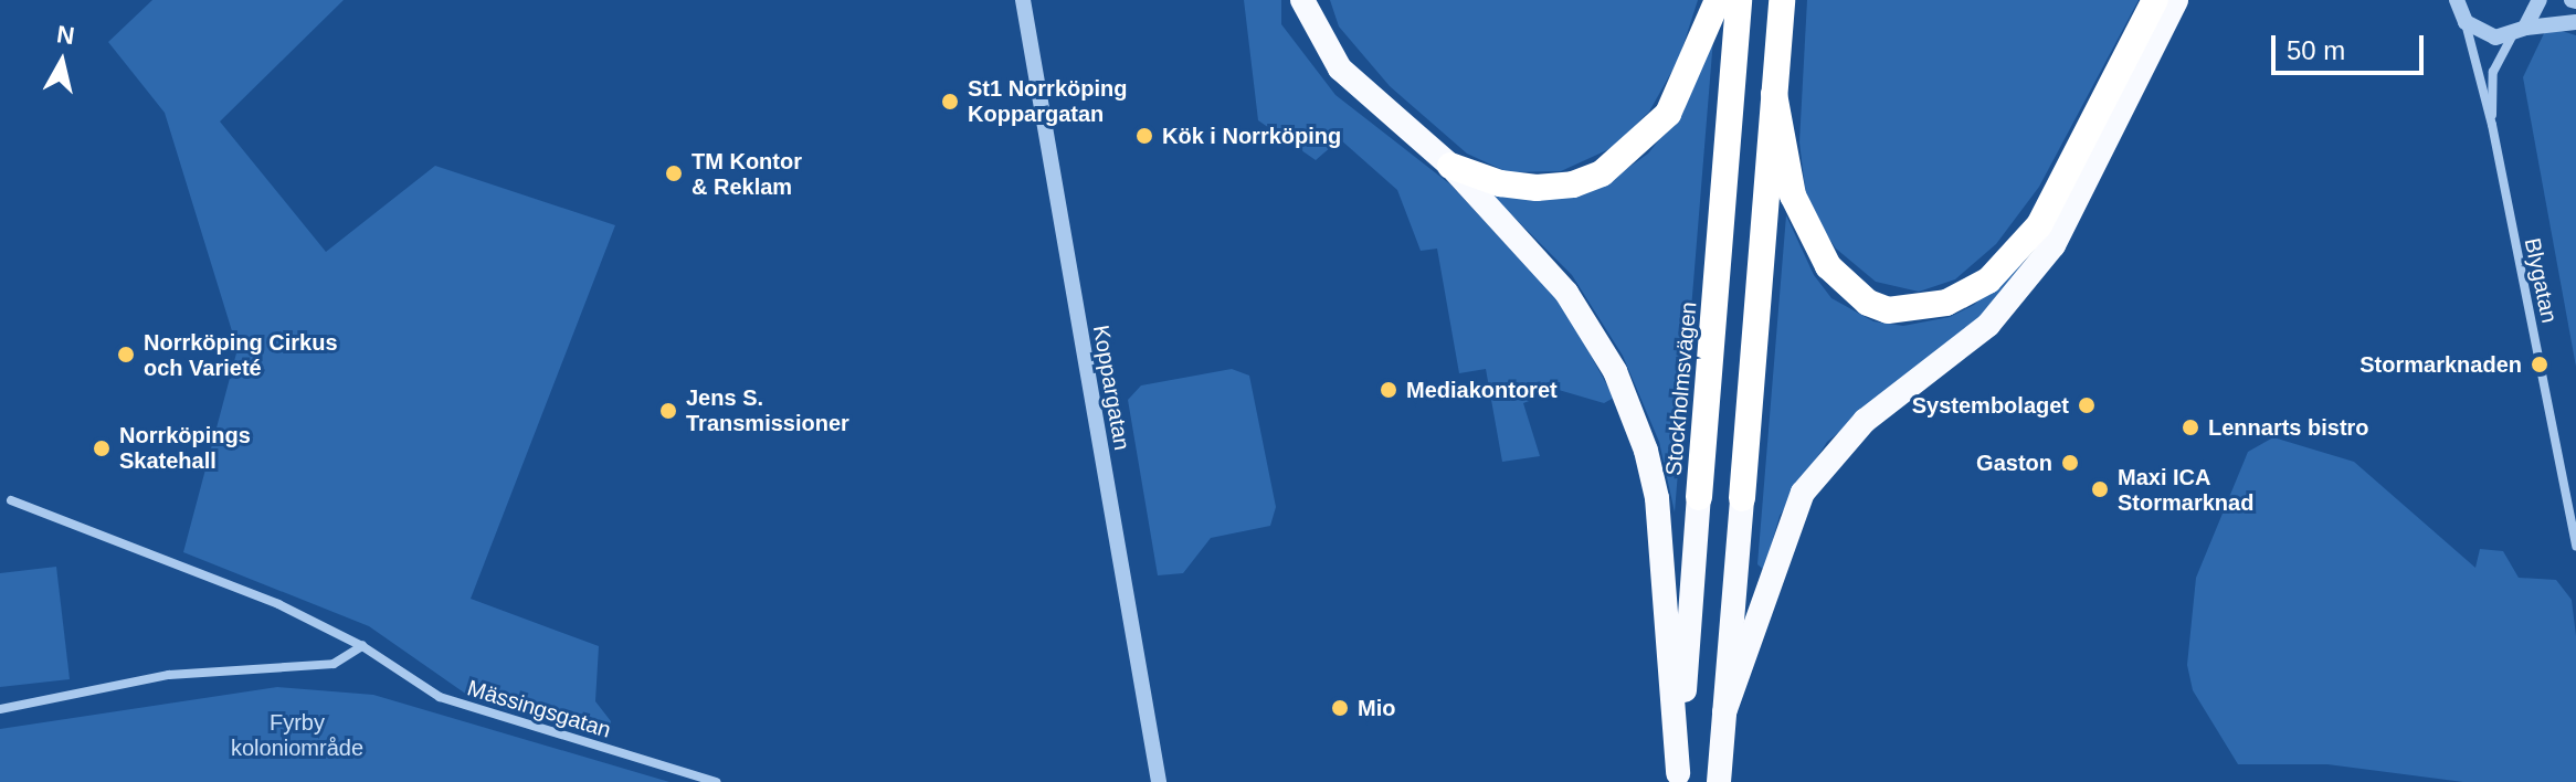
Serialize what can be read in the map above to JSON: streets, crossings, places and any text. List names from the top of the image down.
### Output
{
  "streets": {
    "highway": ["Stockholmsvägen"],
    "street": ["Blygatan", "Koppargatan", "Mässingsgatan"]
  },
  "parks": ["Fyrby koloniområde"],
  "places": [
    "St1 Norrköping Koppargatan",
    "Kök i Norrköping",
    "TM Kontor & Reklam",
    "Norrköping Cirkus och Varieté",
    "Stormarknaden",
    "Mediakontoret",
    "Systembolaget",
    "Jens S. Transmissioner",
    "Lennarts bistro",
    "Norrköpings Skatehall",
    "Gaston",
    "Maxi ICA Stormarknad",
    "Mio"
  ],
  "scale_bar": "50 m",
  "north": "top"
}
